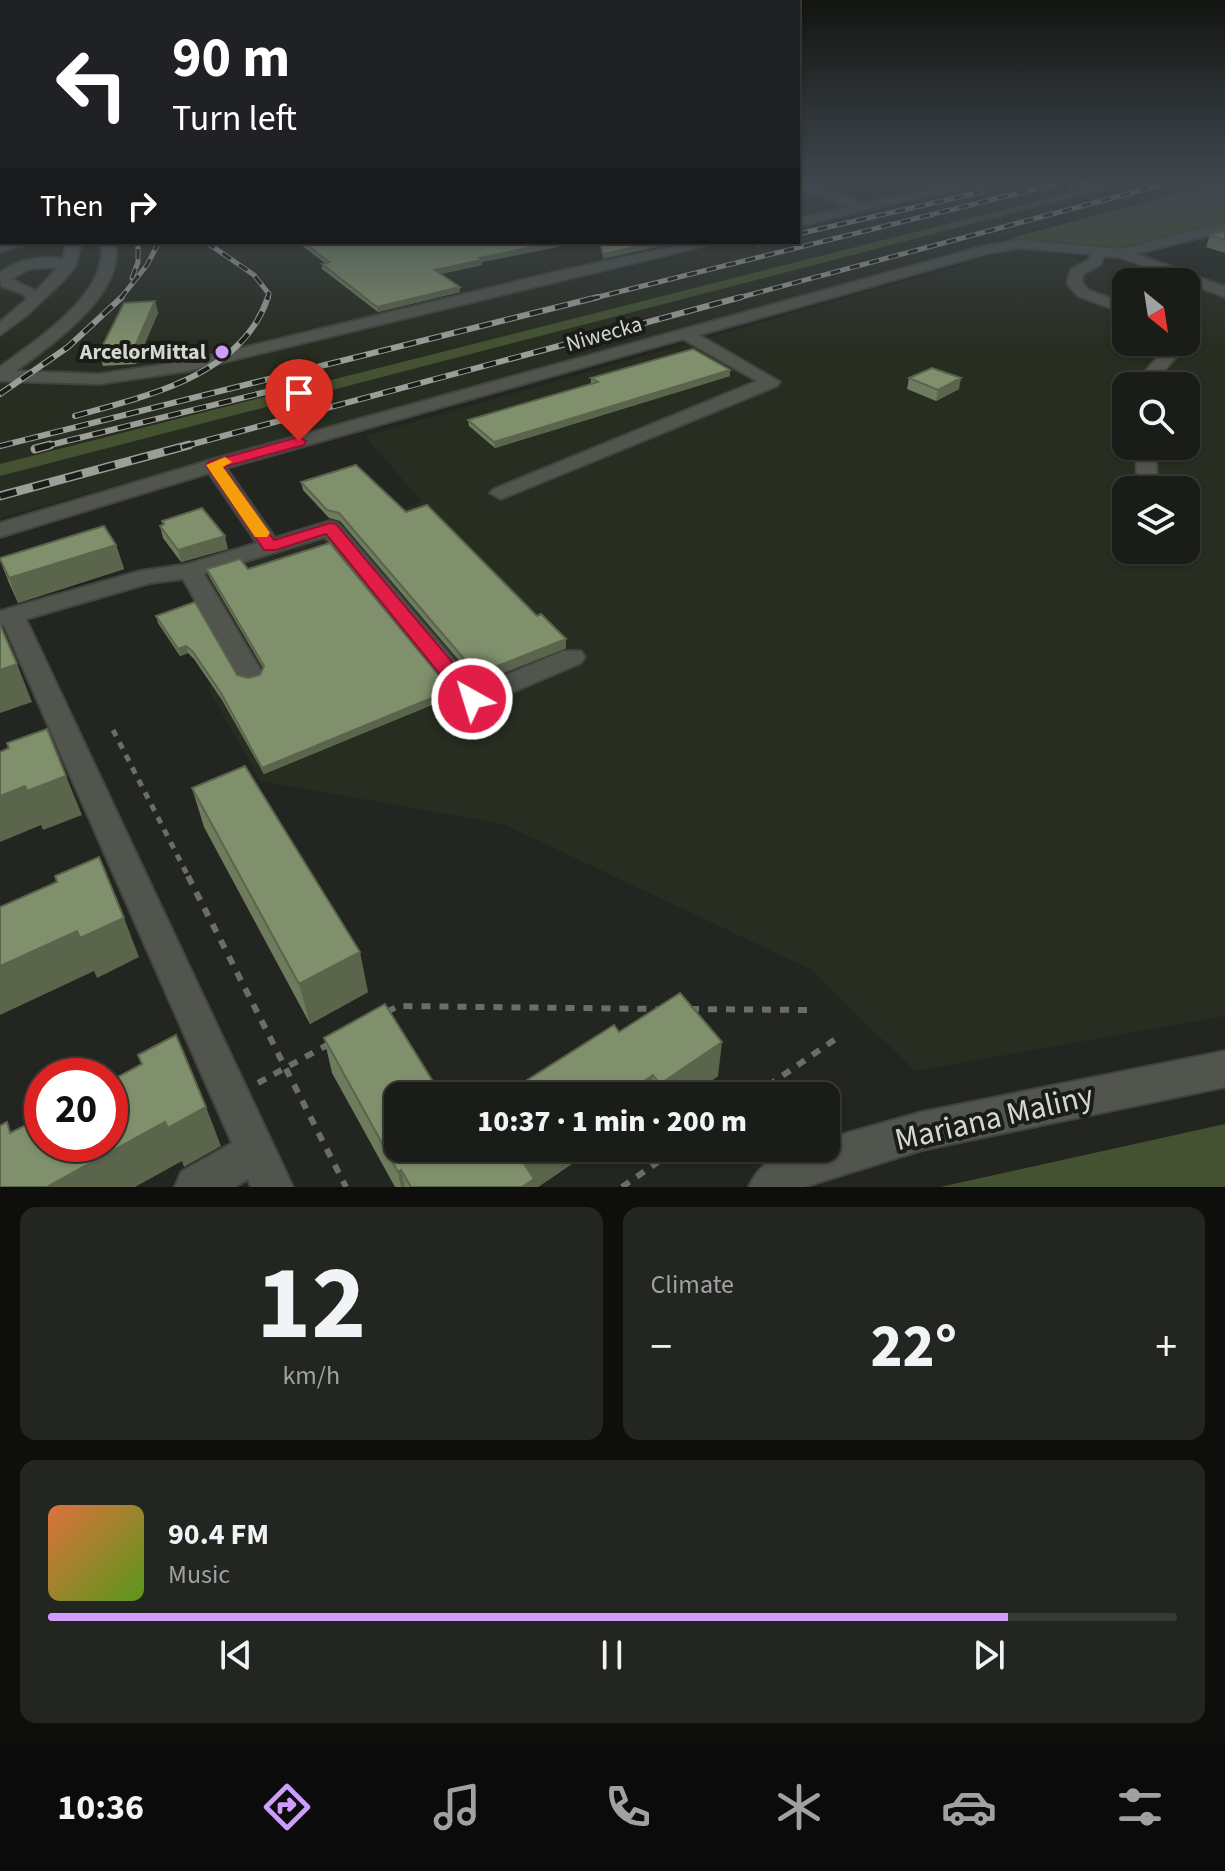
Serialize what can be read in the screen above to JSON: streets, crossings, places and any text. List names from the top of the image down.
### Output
{
  "streets": {
    "street": ["Niwecka", "Mariana Maliny"]
  },
  "places": ["ArcelorMittal"],
  "north": "bottom right",
  "page": {
    "turn": ["90 m", "Turn left"],
    "then": "Then",
    "limit": "20",
    "trip": "10:37 · 1 min · 200 m",
    "tile": [
      ["12", "km/h"],
      "Climate"
    ],
    "heat": ["−", "22°", "+"],
    "song": ["90.4 FM", "Music"],
    "tabs": "10:36"
  }
}
